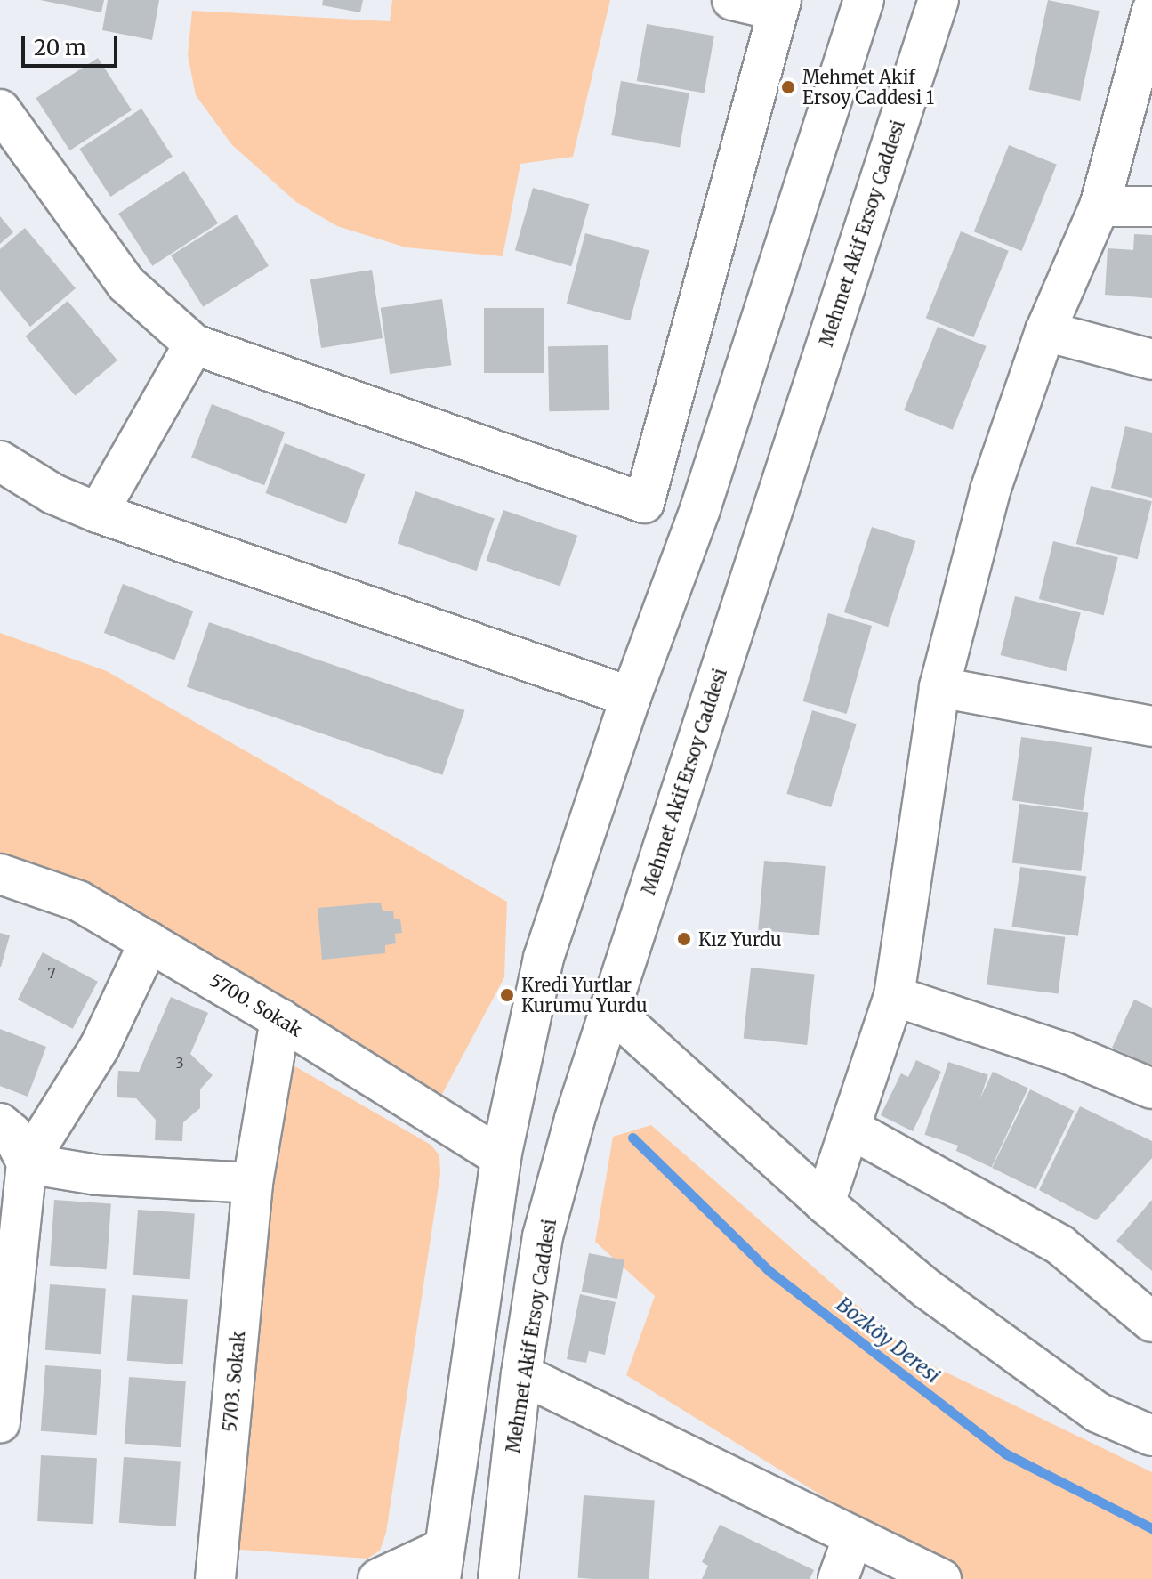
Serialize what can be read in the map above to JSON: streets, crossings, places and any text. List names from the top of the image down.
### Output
{
  "streets": {
    "street": ["Mehmet Akif Ersoy Caddesi", "5700. Sokak", "5703. Sokak"]
  },
  "crossings": [
    ["5700. Sokak", "5703. Sokak"]
  ],
  "water": ["Bozköy Deresi"],
  "places": ["Mehmet Akif Ersoy Caddesi 1", "Kız Yurdu", "Kredi Yurtlar Kurumu Yurdu"],
  "house_numbers": ["7", "3"],
  "scale_bar": "20 m"
}
